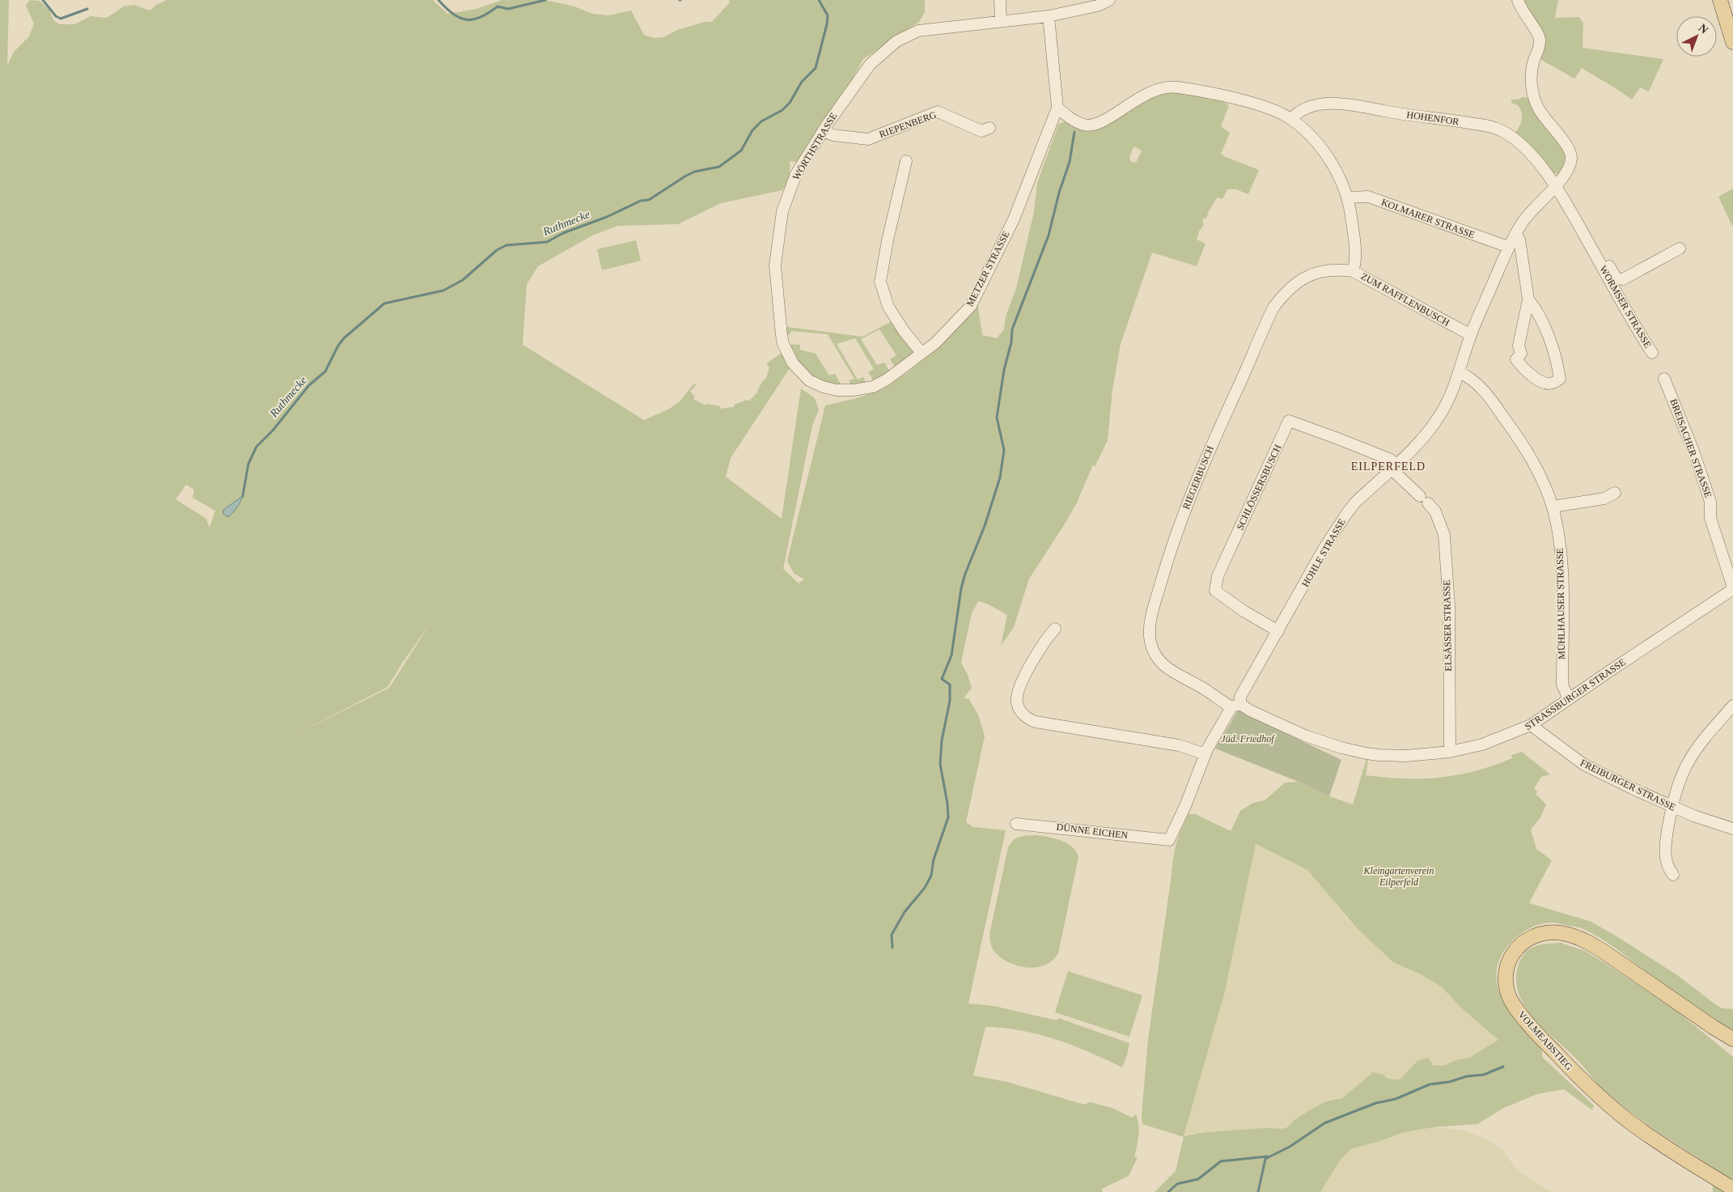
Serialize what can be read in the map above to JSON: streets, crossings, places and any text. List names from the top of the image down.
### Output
{
  "streets": {
    "main road": ["VOLMEABSTIEG"],
    "street": [
      "HOHENFOR",
      "RIEPENBERG",
      "WÖRTHSTRASSE",
      "KOLMARER STRASSE",
      "METZER STRASSE",
      "ZUM RAFFLENBUSCH",
      "WORMSER STRASSE",
      "BREISACHER STRASSE",
      "RIEGERBUSCH",
      "SCHLÖSSERSBUSCH",
      "HOHLE STRASSE",
      "MÜHLHAUSER STRASSE",
      "ELSÄSSER STRASSE",
      "STRASSBURGER STRASSE",
      "FREIBURGER STRASSE",
      "DÜNNE EICHEN"
    ]
  },
  "crossings": [
    ["HOHENFOR", "ZUM RAFFLENBUSCH"],
    ["HOHENFOR", "WORMSER STRASSE"],
    ["HOHENFOR", "HOHLE STRASSE"],
    ["RIEPENBERG", "WÖRTHSTRASSE"],
    ["WÖRTHSTRASSE", "METZER STRASSE"],
    ["KOLMARER STRASSE", "ZUM RAFFLENBUSCH"],
    ["KOLMARER STRASSE", "HOHLE STRASSE"],
    ["METZER STRASSE", "ZUM RAFFLENBUSCH"],
    ["ZUM RAFFLENBUSCH", "RIEGERBUSCH"],
    ["ZUM RAFFLENBUSCH", "HOHLE STRASSE"],
    ["WORMSER STRASSE", "HOHLE STRASSE"],
    ["BREISACHER STRASSE", "STRASSBURGER STRASSE"],
    ["RIEGERBUSCH", "HOHLE STRASSE"],
    ["RIEGERBUSCH", "STRASSBURGER STRASSE"],
    ["SCHLÖSSERSBUSCH", "HOHLE STRASSE"],
    ["SCHLÖSSERSBUSCH", "ELSÄSSER STRASSE"],
    ["HOHLE STRASSE", "MÜHLHAUSER STRASSE"],
    ["HOHLE STRASSE", "ELSÄSSER STRASSE"],
    ["HOHLE STRASSE", "STRASSBURGER STRASSE"],
    ["HOHLE STRASSE", "DÜNNE EICHEN"],
    ["MÜHLHAUSER STRASSE", "STRASSBURGER STRASSE"],
    ["ELSÄSSER STRASSE", "STRASSBURGER STRASSE"],
    ["STRASSBURGER STRASSE", "FREIBURGER STRASSE"]
  ],
  "districts": ["EILPERFELD"],
  "water": ["Ruthmecke"],
  "parks": ["Jüd. Friedhof", "Kleingartenverein Eilperfeld"],
  "north": "top right"
}
